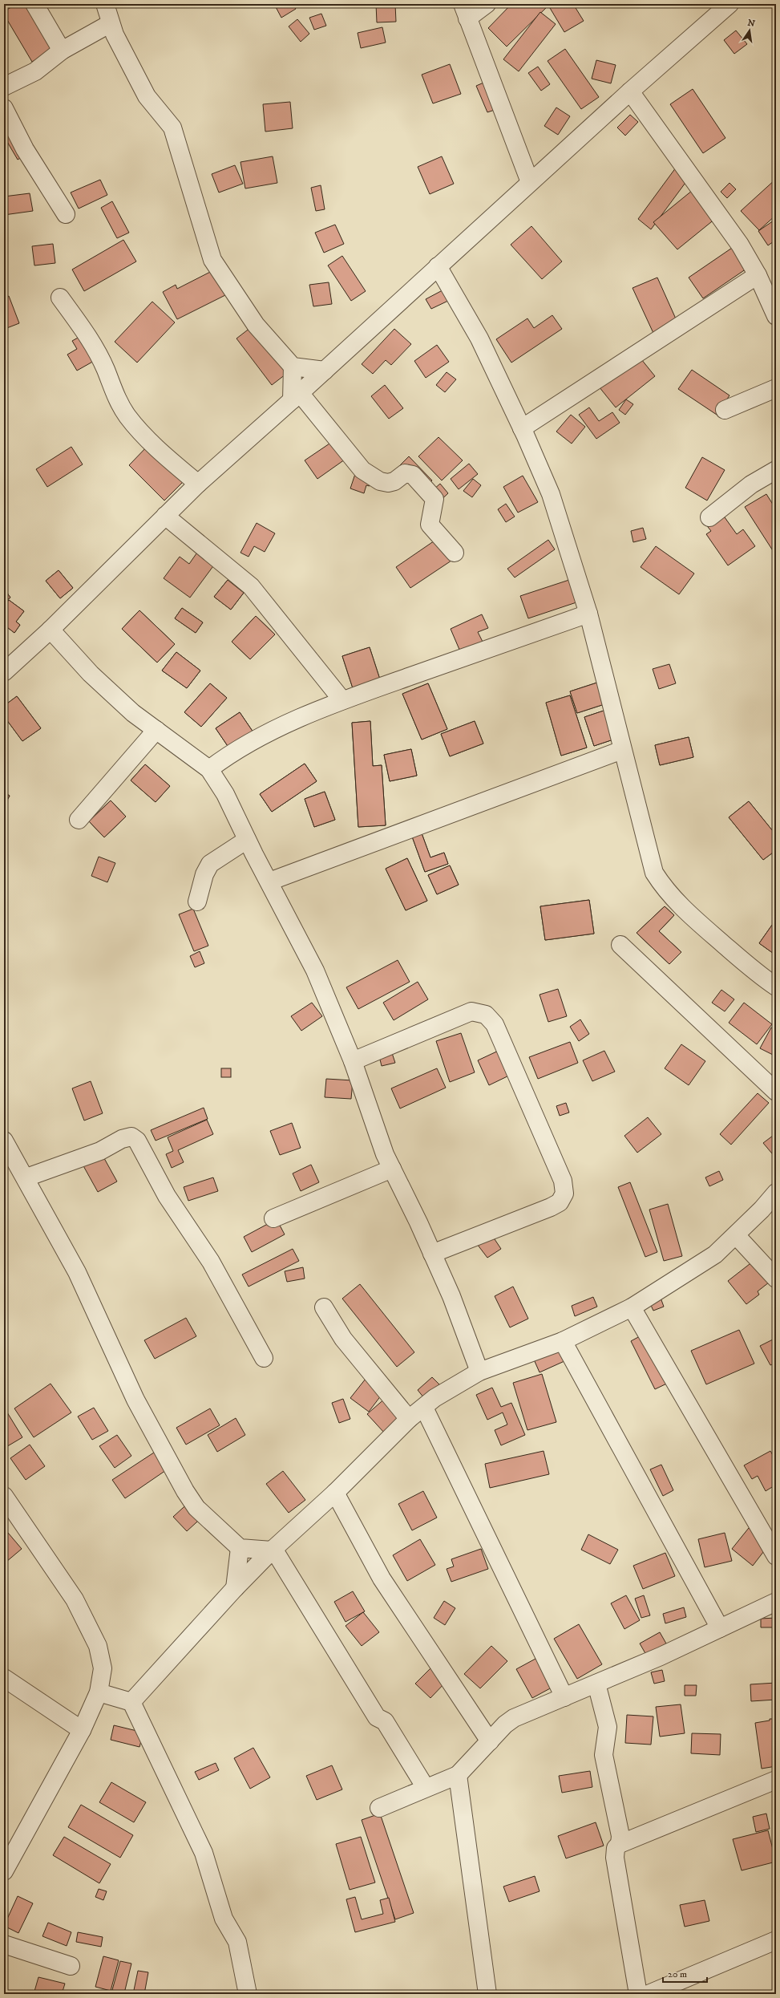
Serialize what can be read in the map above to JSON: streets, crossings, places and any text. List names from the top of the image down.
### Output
{
  "scale_bar": "20 m",
  "north": "top"
}
